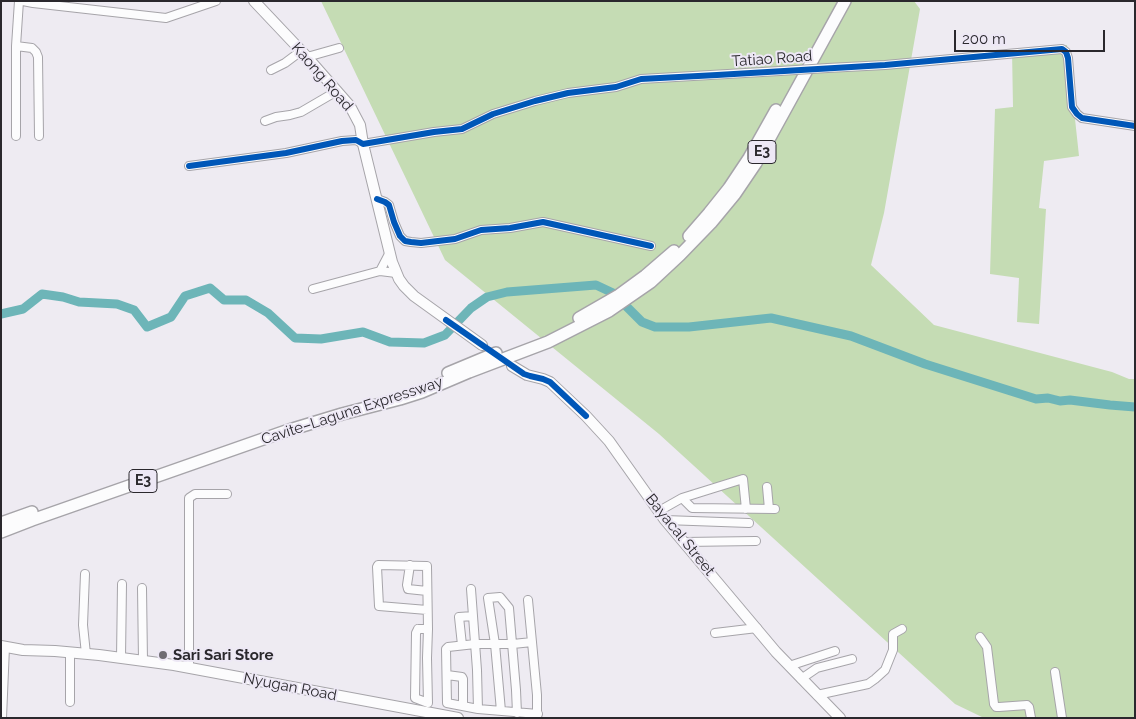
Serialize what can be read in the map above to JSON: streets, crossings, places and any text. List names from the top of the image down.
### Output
{
  "streets": {
    "highway": ["E3", "Cavite–Laguna Expressway"],
    "main road": ["Kaong Road", "Bayacal Street", "Nyugan Road"],
    "street": ["Tatiao Road"]
  },
  "crossings": [
    ["Tatiao Road", "Kaong Road"]
  ],
  "places": ["Sari Sari Store"],
  "scale_bar": "200 m"
}
